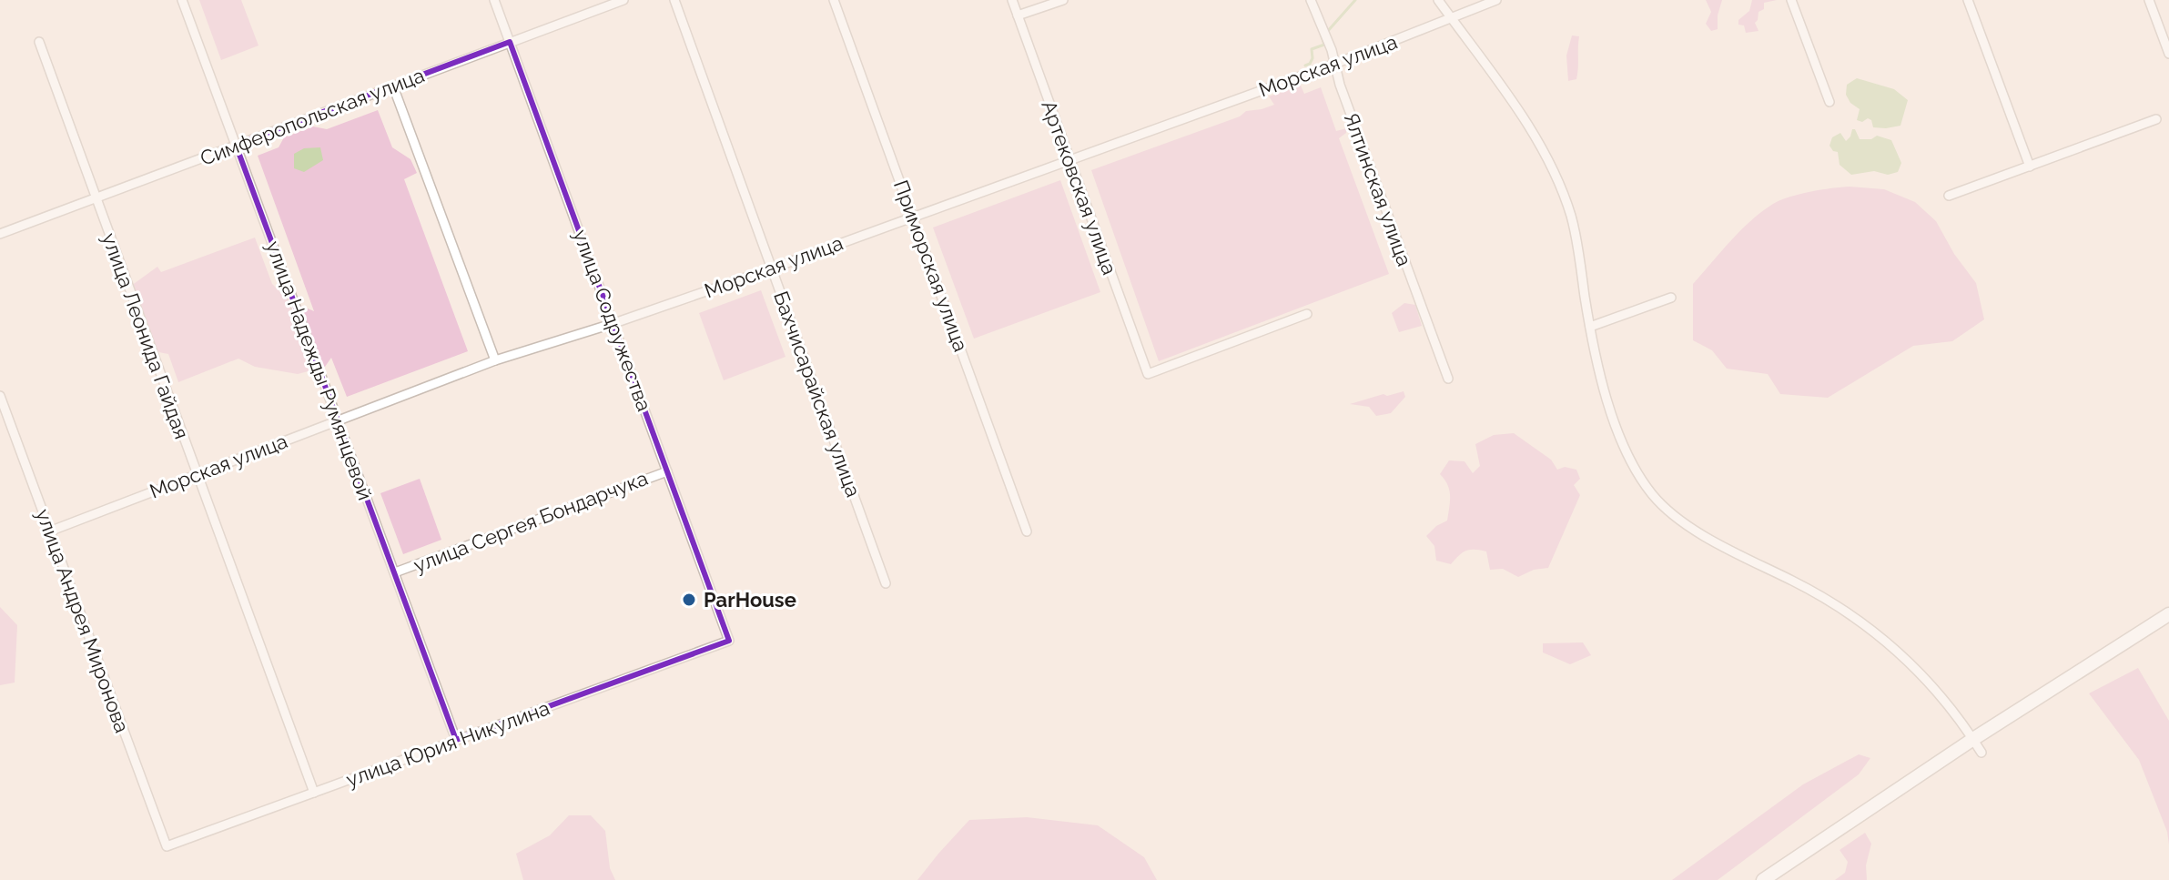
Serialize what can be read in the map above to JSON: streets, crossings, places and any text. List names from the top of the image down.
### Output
{
  "streets": {
    "street": [
      "Морская улица",
      "Симферопольская улица",
      "Артековская улица",
      "Ялтинская улица",
      "Приморская улица",
      "улица Содружества",
      "улица Леонида Гайдая",
      "улица Надежды Румянцевой",
      "Бахчисарайская улица",
      "улица Сергея Бондарчука",
      "улица Андрея Миронова",
      "улица Юрия Никулина"
    ]
  },
  "crossings": [
    ["Морская улица", "Артековская улица"],
    ["Морская улица", "Ялтинская улица"],
    ["Морская улица", "Приморская улица"],
    ["Морская улица", "улица Содружества"],
    ["Морская улица", "улица Леонида Гайдая"],
    ["Морская улица", "улица Надежды Румянцевой"],
    ["Морская улица", "Бахчисарайская улица"],
    ["Морская улица", "улица Андрея Миронова"],
    ["Симферопольская улица", "улица Содружества"],
    ["Симферопольская улица", "улица Леонида Гайдая"],
    ["Симферопольская улица", "улица Надежды Румянцевой"],
    ["улица Содружества", "улица Сергея Бондарчука"],
    ["улица Содружества", "улица Юрия Никулина"],
    ["улица Леонида Гайдая", "улица Юрия Никулина"],
    ["улица Надежды Румянцевой", "улица Сергея Бондарчука"],
    ["улица Надежды Румянцевой", "улица Юрия Никулина"],
    ["улица Андрея Миронова", "улица Юрия Никулина"]
  ],
  "places": ["ParHouse"]
}
